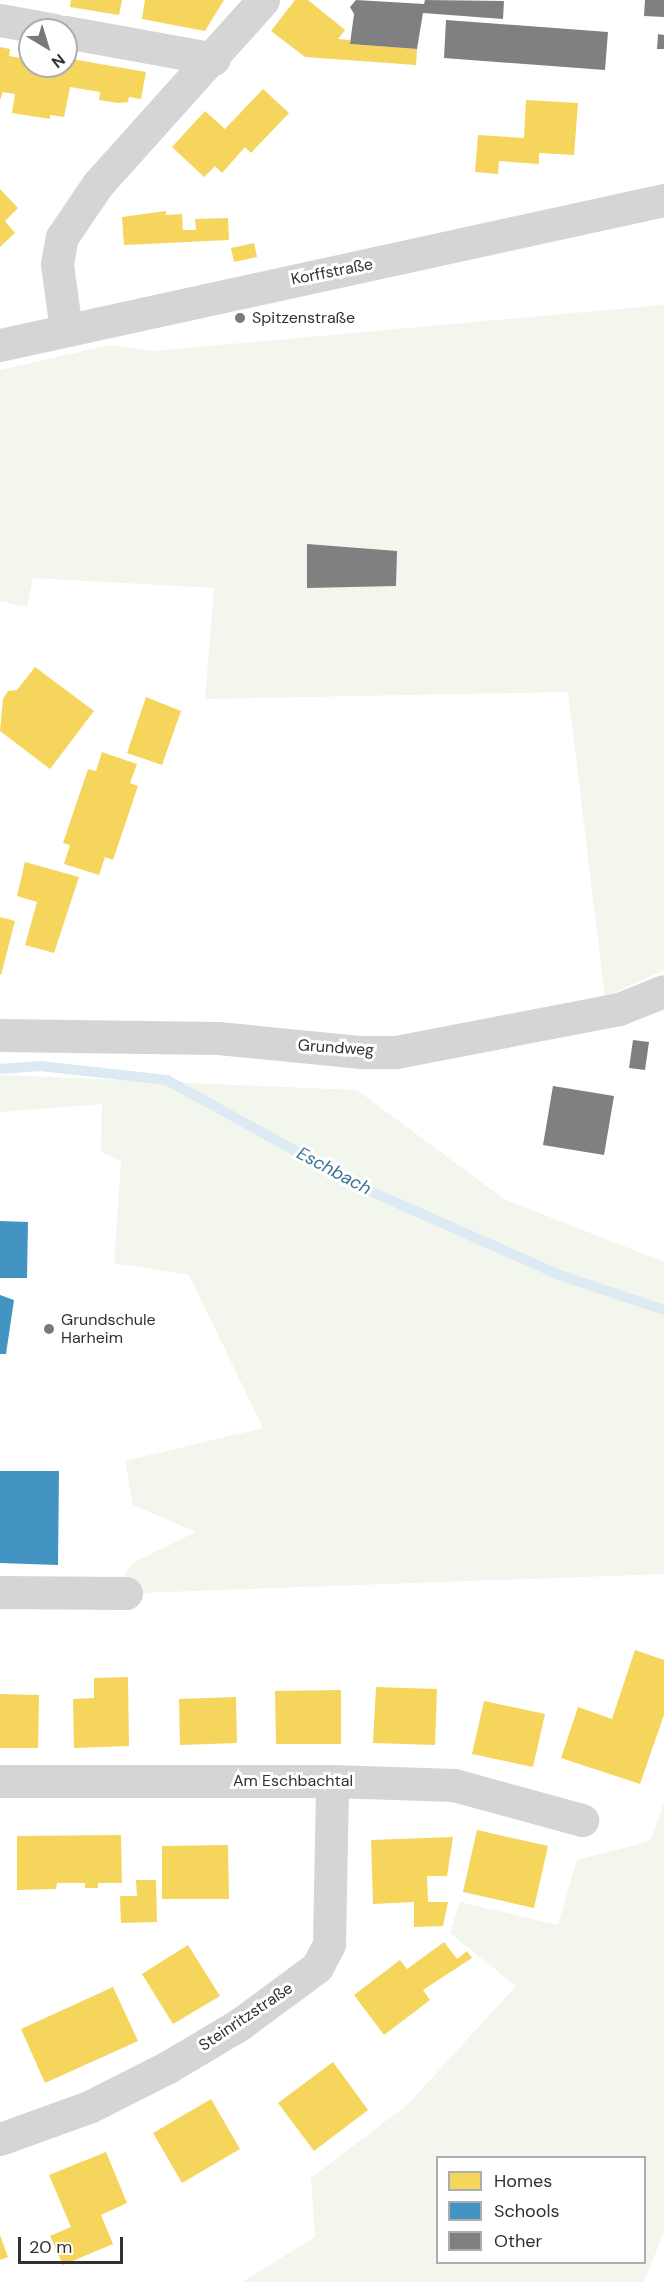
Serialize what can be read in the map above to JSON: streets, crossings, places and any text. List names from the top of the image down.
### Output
{
  "streets": {
    "street": [
      "Korffstraße",
      "Grundweg",
      "Am Eschbachtal",
      "Steinritzstraße"
    ]
  },
  "crossings": [
    ["Am Eschbachtal", "Steinritzstraße"]
  ],
  "water": ["Eschbach"],
  "places": ["Spitzenstraße", "Grundschule Harheim"],
  "legend": ["Homes", "Schools", "Other"],
  "scale_bar": "20 m",
  "north": "bottom right"
}
